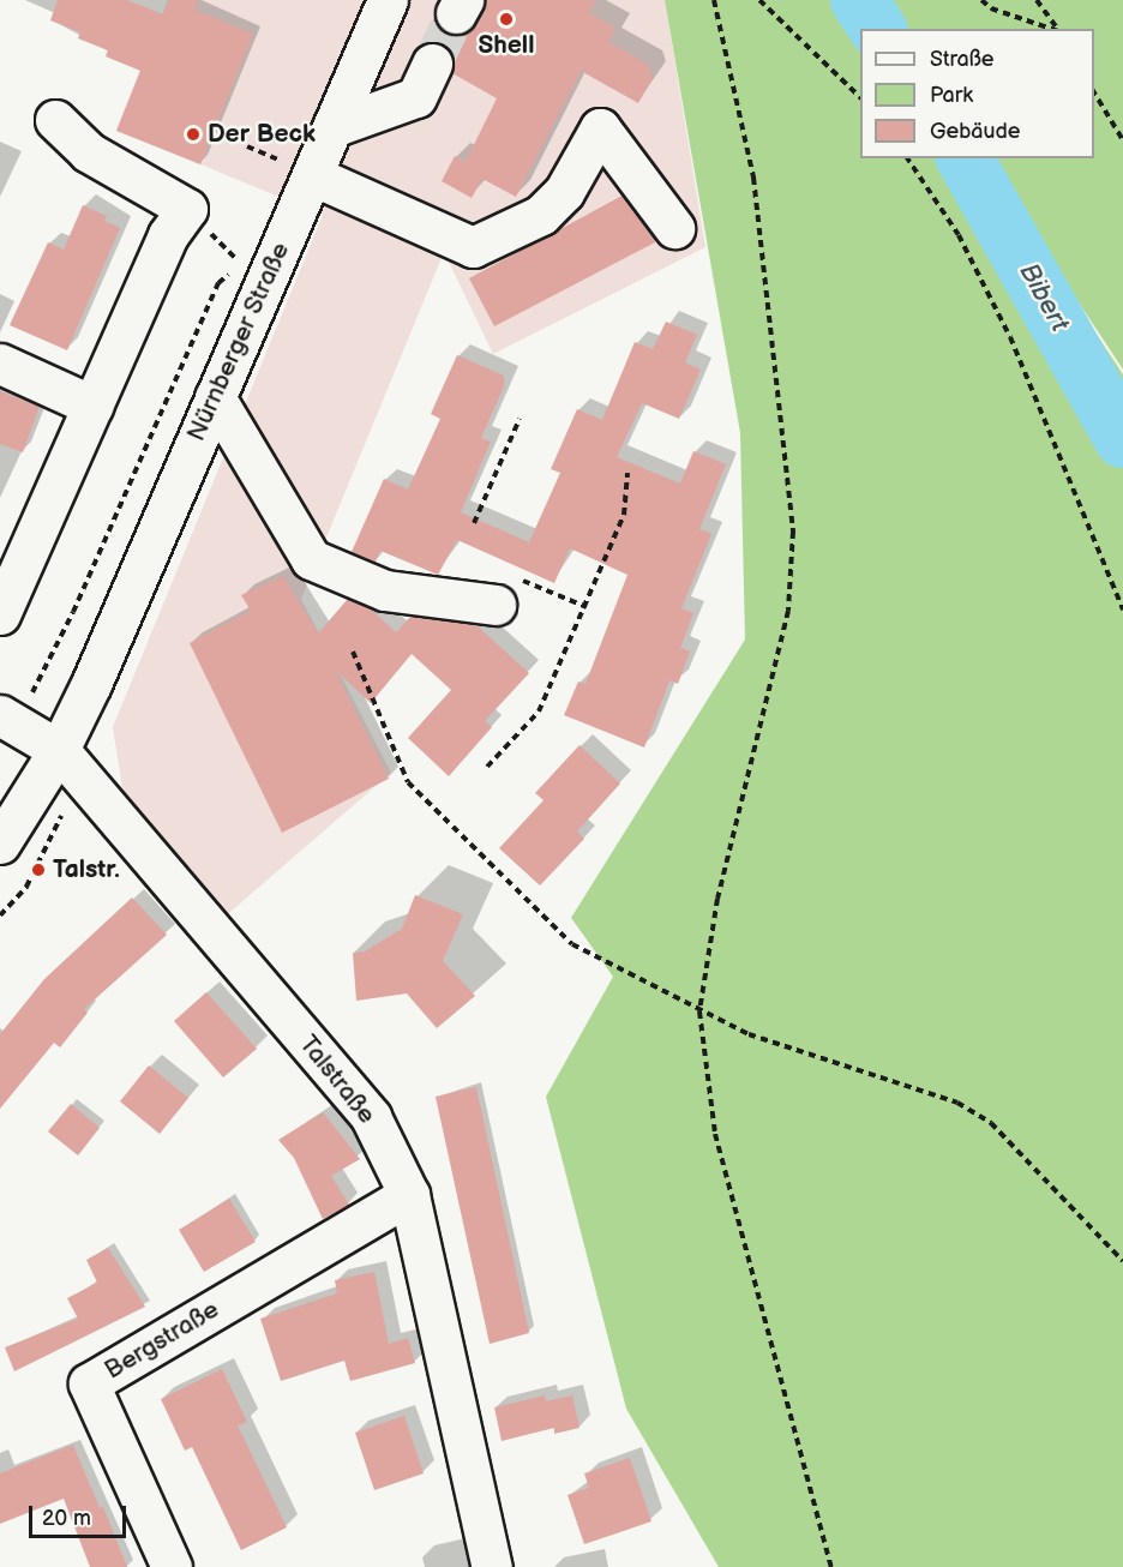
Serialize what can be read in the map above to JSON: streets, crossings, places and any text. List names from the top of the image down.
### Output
{
  "streets": {
    "street": ["Nürnberger Straße", "Talstraße", "Bergstraße"]
  },
  "crossings": [
    ["Nürnberger Straße", "Talstraße"],
    ["Talstraße", "Bergstraße"]
  ],
  "water": ["Bibert"],
  "places": ["Shell", "Der Beck", "Talstr."],
  "legend": ["Straße", "Park", "Gebäude"],
  "scale_bar": "20 m"
}
